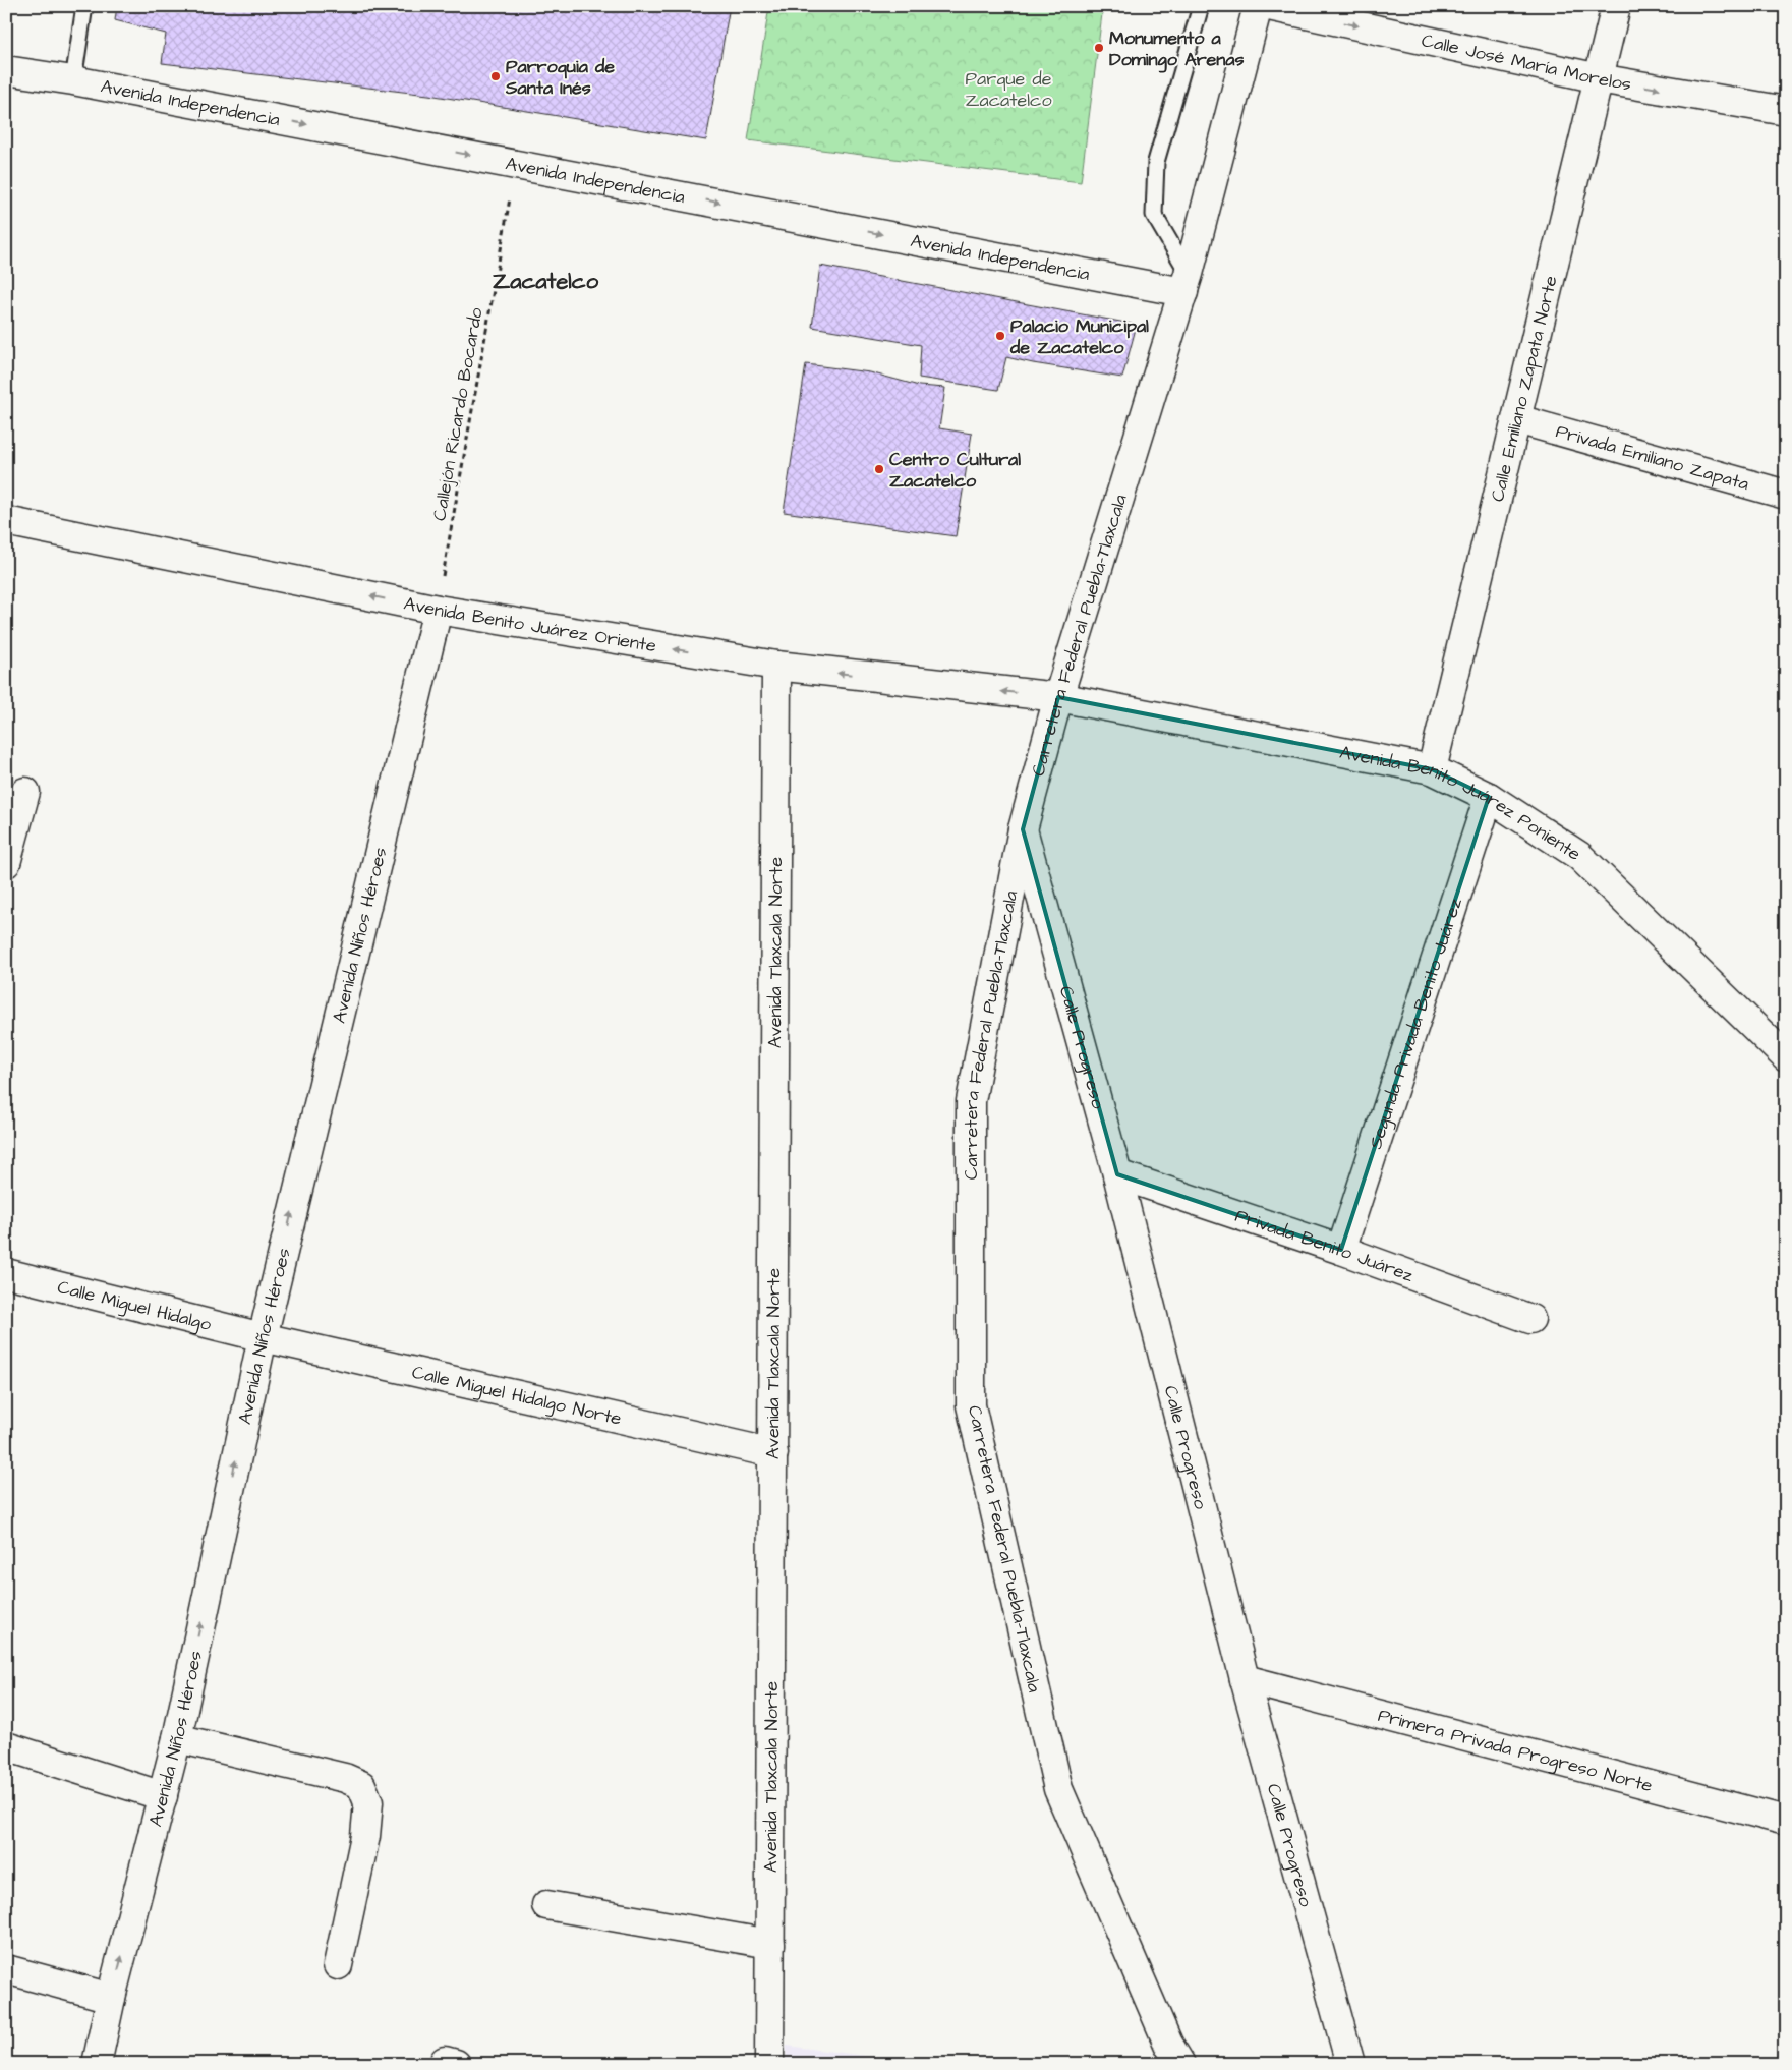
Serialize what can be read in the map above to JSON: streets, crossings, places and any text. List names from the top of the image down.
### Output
{
  "streets": {
    "street": [
      "Calle José María Morelos",
      "Avenida Independencia",
      "Calle Emiliano Zapata Norte",
      "Privada Emiliano Zapata",
      "Avenida Benito Juárez Oriente",
      "Carretera Federal Puebla-Tlaxcala",
      "Avenida Benito Juárez Poniente",
      "Avenida Niños Héroes",
      "Avenida Tlaxcala Norte",
      "Segunda Privada Benito Juárez",
      "Calle Progreso",
      "Privada Benito Juárez",
      "Calle Miguel Hidalgo",
      "Calle Miguel Hidalgo Norte",
      "Primera Privada Progreso Norte"
    ],
    "path": ["Callejón Ricardo Bocardo"]
  },
  "crossings": [
    ["Calle José María Morelos", "Calle Emiliano Zapata Norte"],
    ["Avenida Independencia", "Callejón Ricardo Bocardo"],
    ["Avenida Independencia", "Carretera Federal Puebla-Tlaxcala"],
    ["Calle Emiliano Zapata Norte", "Privada Emiliano Zapata"],
    ["Calle Emiliano Zapata Norte", "Avenida Benito Juárez Poniente"],
    ["Callejón Ricardo Bocardo", "Avenida Benito Juárez Oriente"],
    ["Callejón Ricardo Bocardo", "Avenida Niños Héroes"],
    ["Avenida Benito Juárez Oriente", "Carretera Federal Puebla-Tlaxcala"],
    ["Avenida Benito Juárez Oriente", "Avenida Benito Juárez Poniente"],
    ["Avenida Benito Juárez Oriente", "Avenida Niños Héroes"],
    ["Avenida Benito Juárez Oriente", "Avenida Tlaxcala Norte"],
    ["Carretera Federal Puebla-Tlaxcala", "Avenida Benito Juárez Poniente"],
    ["Carretera Federal Puebla-Tlaxcala", "Calle Progreso"],
    ["Avenida Benito Juárez Poniente", "Segunda Privada Benito Juárez"],
    ["Avenida Niños Héroes", "Calle Miguel Hidalgo"],
    ["Avenida Niños Héroes", "Calle Miguel Hidalgo Norte"],
    ["Avenida Tlaxcala Norte", "Calle Miguel Hidalgo Norte"],
    ["Segunda Privada Benito Juárez", "Privada Benito Juárez"],
    ["Calle Progreso", "Privada Benito Juárez"],
    ["Calle Progreso", "Primera Privada Progreso Norte"],
    ["Calle Miguel Hidalgo", "Calle Miguel Hidalgo Norte"]
  ],
  "one_way": [
    "Calle José María Morelos",
    "Avenida Independencia",
    "Avenida Benito Juárez Oriente",
    "Avenida Niños Héroes"
  ],
  "districts": ["Zacatelco"],
  "parks": ["Parque de Zacatelco"],
  "places": [
    "Monumento a Domingo Arenas",
    "Parroquia de Santa Inés",
    "Palacio Municipal de Zacatelco",
    "Centro Cultural Zacatelco"
  ]
}
